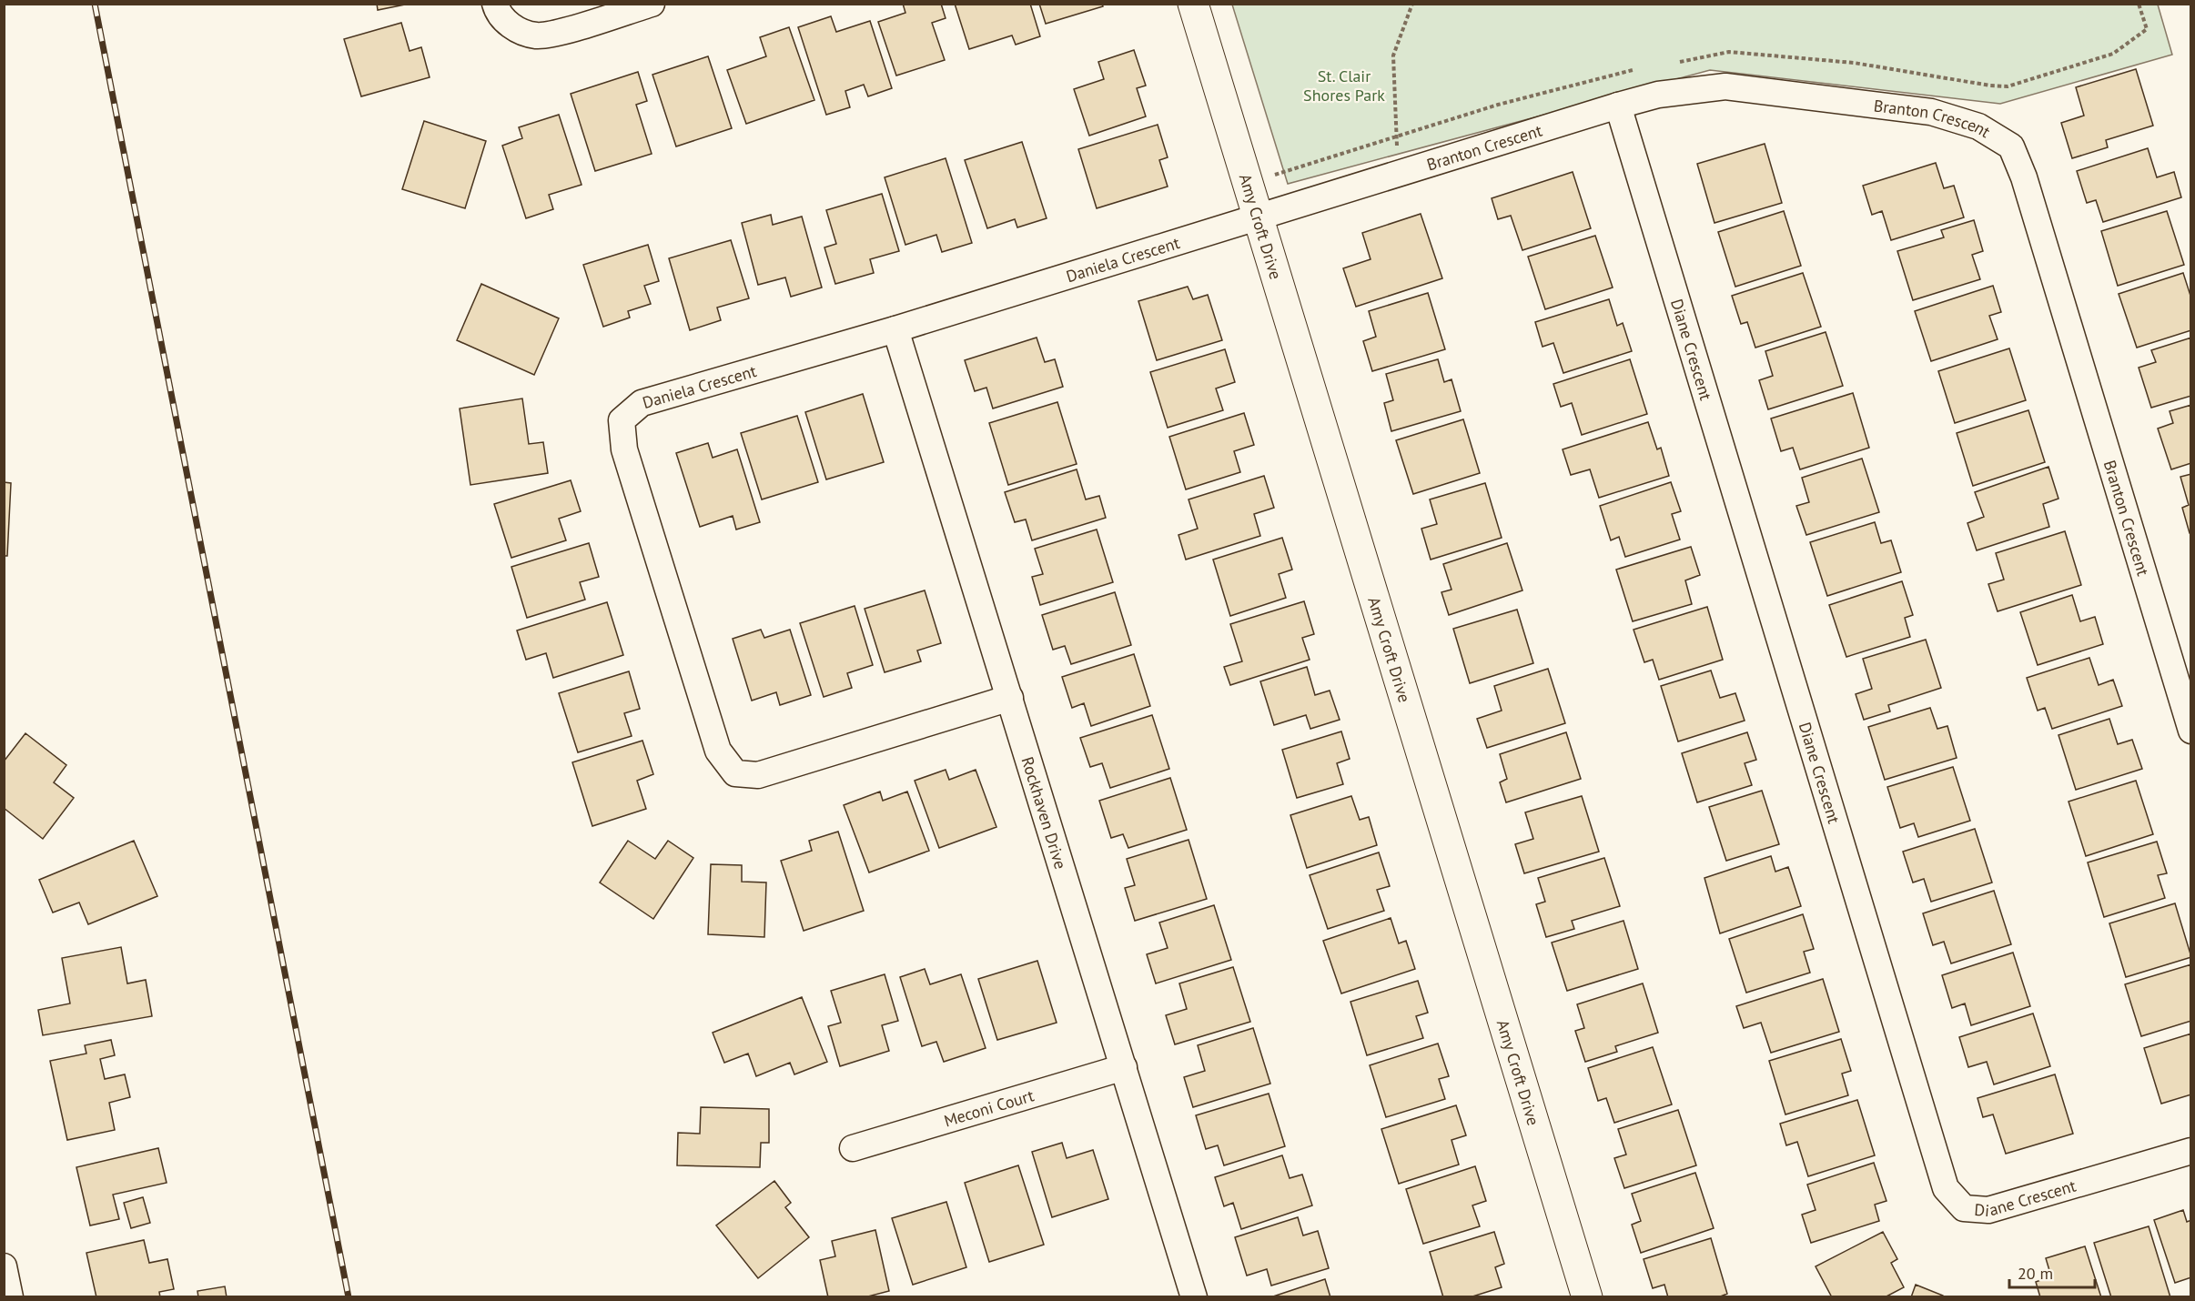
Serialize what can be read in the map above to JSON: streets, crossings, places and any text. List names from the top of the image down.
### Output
{
  "streets": {
    "street": [
      "Branton Crescent",
      "Amy Croft Drive",
      "Daniela Crescent",
      "Diane Crescent",
      "Rockhaven Drive",
      "Meconi Court"
    ]
  },
  "crossings": [
    ["Branton Crescent", "Amy Croft Drive"],
    ["Branton Crescent", "Daniela Crescent"],
    ["Branton Crescent", "Diane Crescent"],
    ["Amy Croft Drive", "Daniela Crescent"],
    ["Daniela Crescent", "Rockhaven Drive"],
    ["Rockhaven Drive", "Meconi Court"]
  ],
  "parks": ["St. Clair Shores Park"],
  "scale_bar": "20 m"
}
